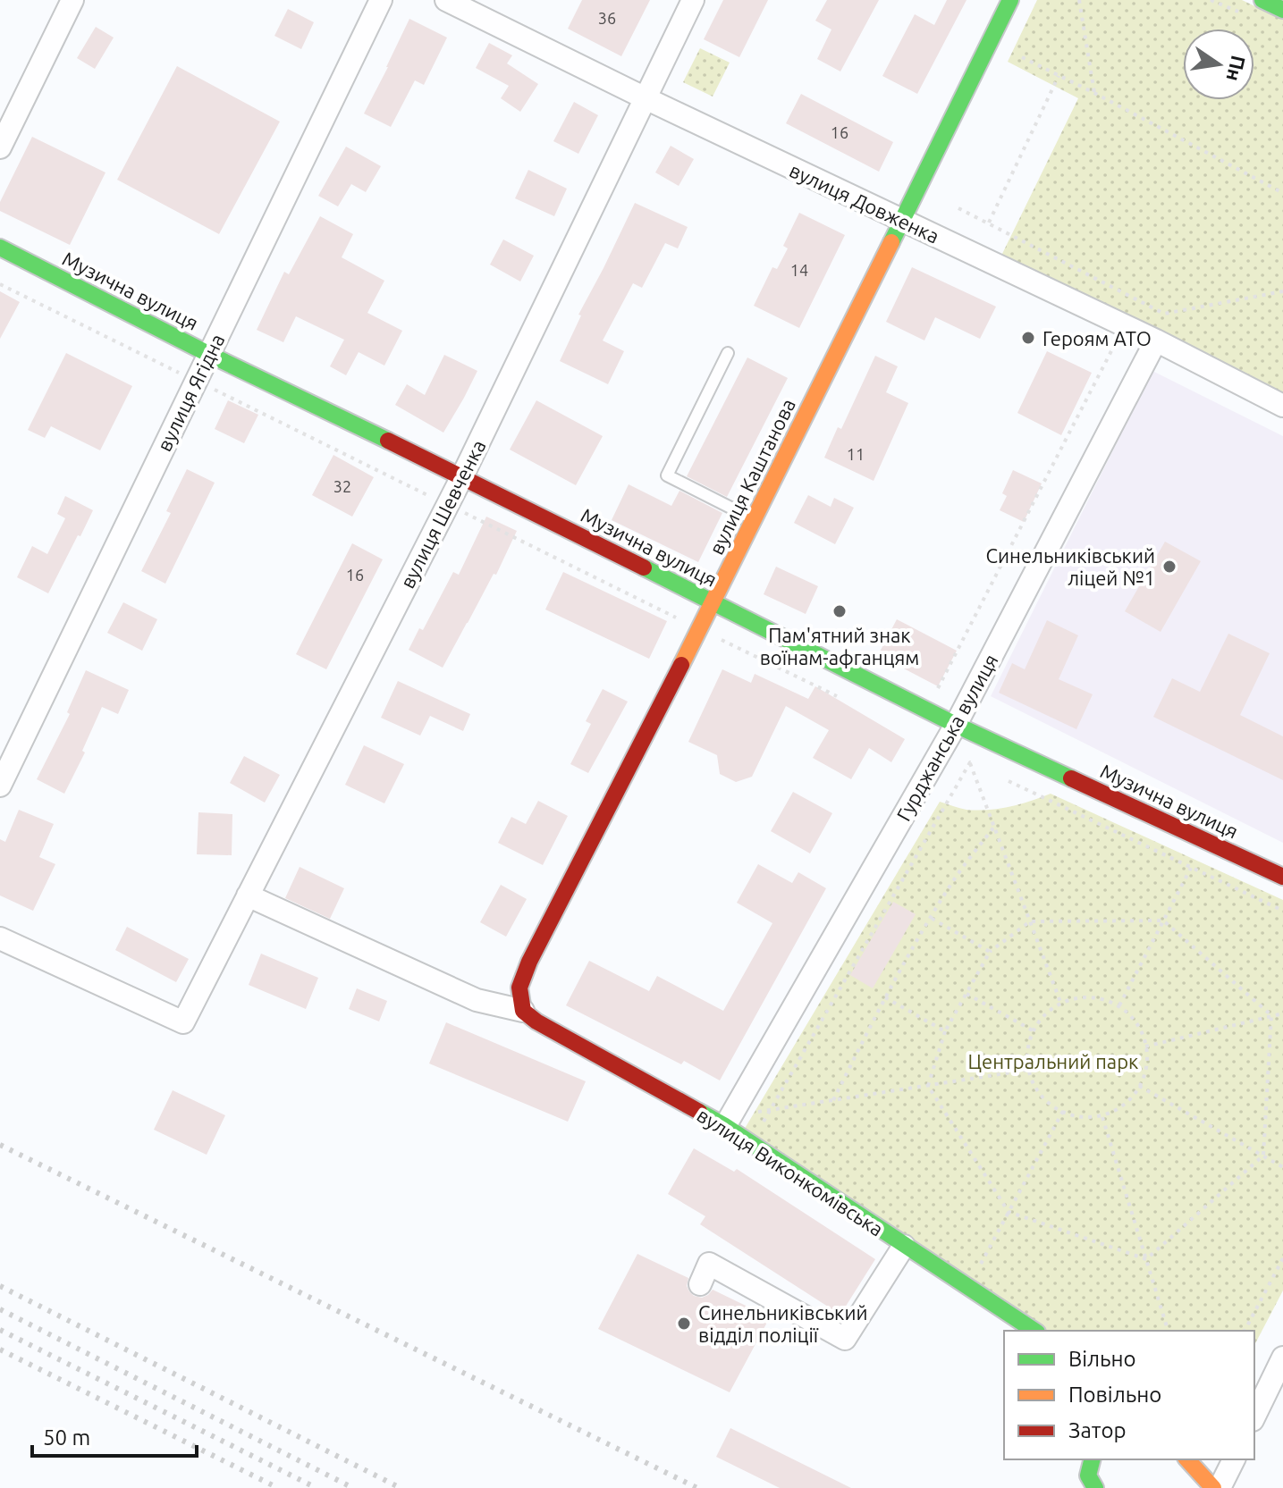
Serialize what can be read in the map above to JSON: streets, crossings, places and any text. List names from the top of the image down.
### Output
{
  "streets": {
    "street": [
      "вулиця Довженка",
      "Музична вулиця",
      "вулиця Ягідна",
      "вулиця Каштанова",
      "вулиця Шевченка",
      "Гурджанська вулиця",
      "вулиця Виконкомівська"
    ]
  },
  "crossings": [
    ["вулиця Довженка", "вулиця Каштанова"],
    ["вулиця Довженка", "вулиця Шевченка"],
    ["вулиця Довженка", "Гурджанська вулиця"],
    ["Музична вулиця", "вулиця Ягідна"],
    ["Музична вулиця", "вулиця Каштанова"],
    ["Музична вулиця", "вулиця Шевченка"],
    ["Музична вулиця", "Гурджанська вулиця"],
    ["вулиця Каштанова", "вулиця Виконкомівська"],
    ["вулиця Шевченка", "вулиця Виконкомівська"],
    ["Гурджанська вулиця", "вулиця Виконкомівська"]
  ],
  "parks": ["Центральний парк"],
  "places": [
    "Героям АТО",
    "Синельниківський ліцей №1",
    "Пам'ятний знак воїнам-афганцям",
    "Синельниківський відділ поліції"
  ],
  "house_numbers": [
    "36",
    "16",
    "14",
    "11",
    "32",
    "16"
  ],
  "legend": ["Вільно", "Повільно", "Затор"],
  "scale_bar": "50 m",
  "north": "right"
}
